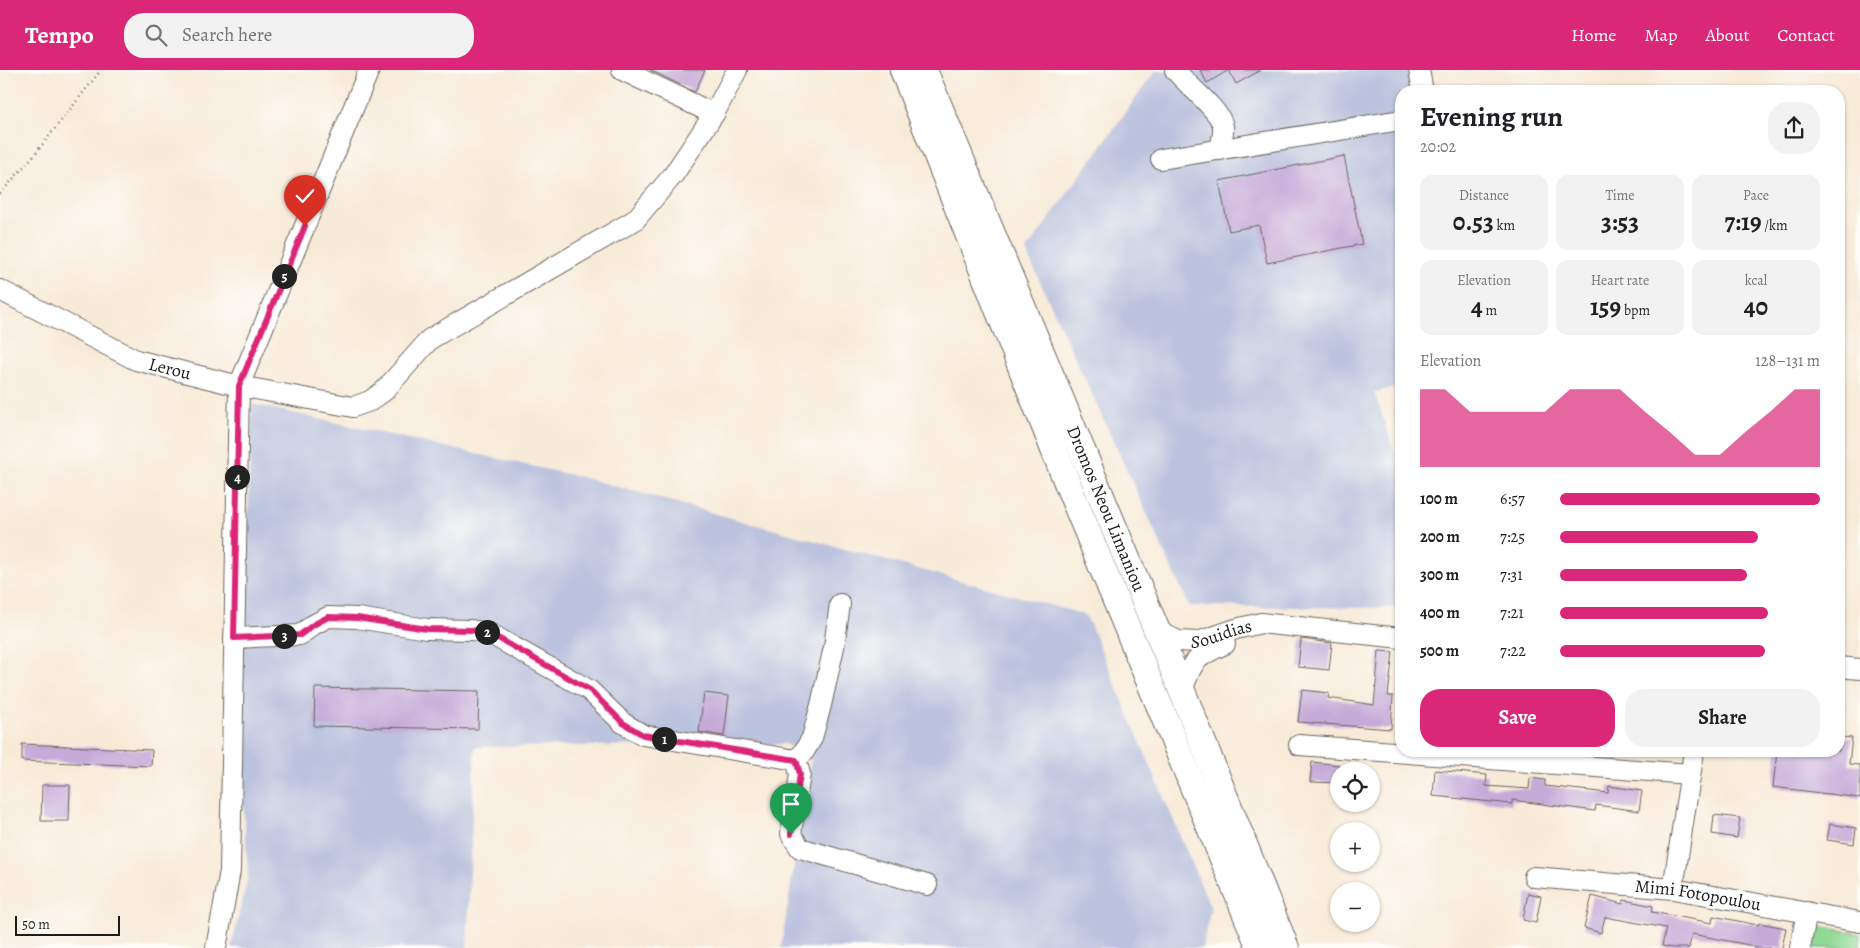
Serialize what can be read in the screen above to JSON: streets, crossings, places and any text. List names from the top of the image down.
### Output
{
  "streets": {
    "main road": ["Dromos Neou Limaniou"],
    "street": ["Lerou", "Souidias", "Mimi Fotopoulou"]
  },
  "crossings": [
    ["Dromos Neou Limaniou", "Souidias"]
  ],
  "scale_bar": "50 m",
  "page": {
    "header": "Tempo",
    "search": "Search here",
    "nav": [
      "Home",
      "Map",
      "About",
      "Contact"
    ],
    "heading": ["Evening run", "20:02"],
    "stats": [
      ["Distance", "0.53 km"],
      ["Time", "3:53"],
      ["Pace", "7:19 /km"],
      ["Elevation", "4 m"],
      ["Heart rate", "159 bpm"],
      ["kcal", "40"]
    ],
    "pins": [
      "5",
      "4",
      "2",
      "3",
      "1"
    ],
    "chart": ["Elevation", "128–131 m"],
    "list": [
      {
        "name": "100 m",
        "note": "6:57"
      },
      {
        "name": "200 m",
        "note": "7:25"
      },
      {
        "name": "300 m",
        "note": "7:31"
      },
      {
        "name": "400 m",
        "note": "7:21"
      },
      {
        "name": "500 m",
        "note": "7:22"
      }
    ],
    "buttons": ["Save", "Share"],
    "map_buttons": ["+", "−"],
    "scale": "50 m"
  }
}
